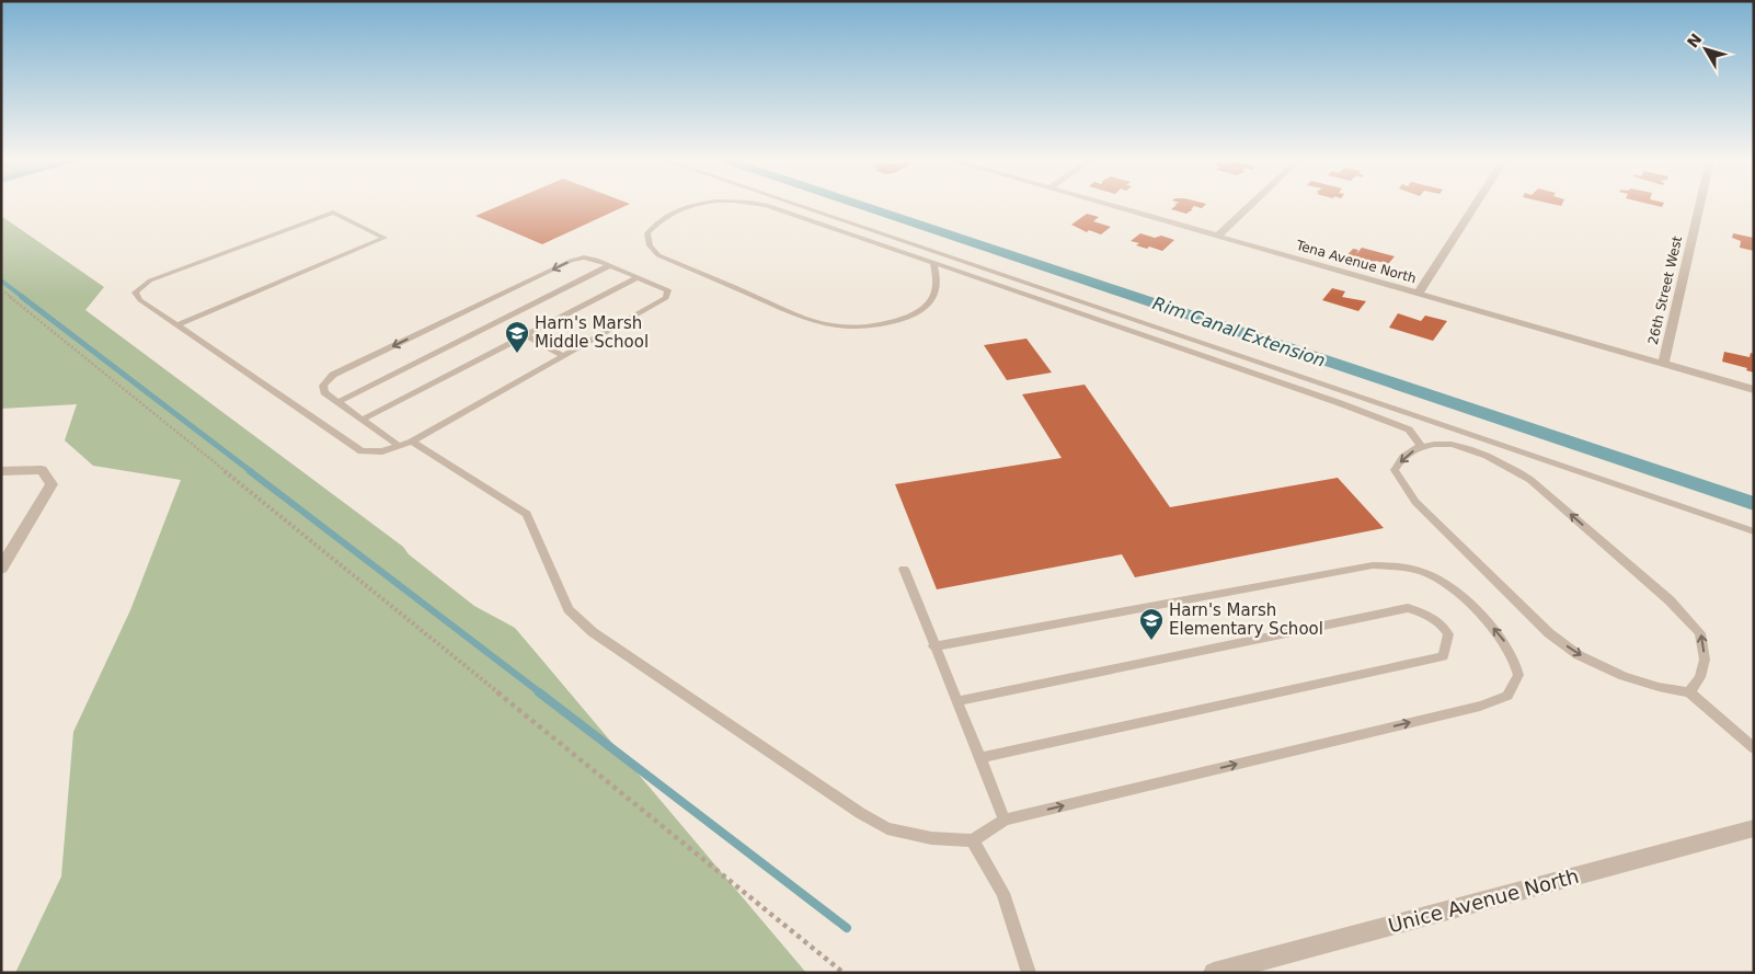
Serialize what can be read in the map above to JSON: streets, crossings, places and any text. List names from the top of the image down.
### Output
{
  "streets": {
    "street": ["Tena Avenue North", "26th Street West", "Unice Avenue North"]
  },
  "crossings": [
    ["Tena Avenue North", "26th Street West"]
  ],
  "water": ["Rim Canal Extension"],
  "places": {
    "school or university": ["Harn's Marsh Middle School", "Harn's Marsh Elementary School"]
  },
  "north": "top left"
}
